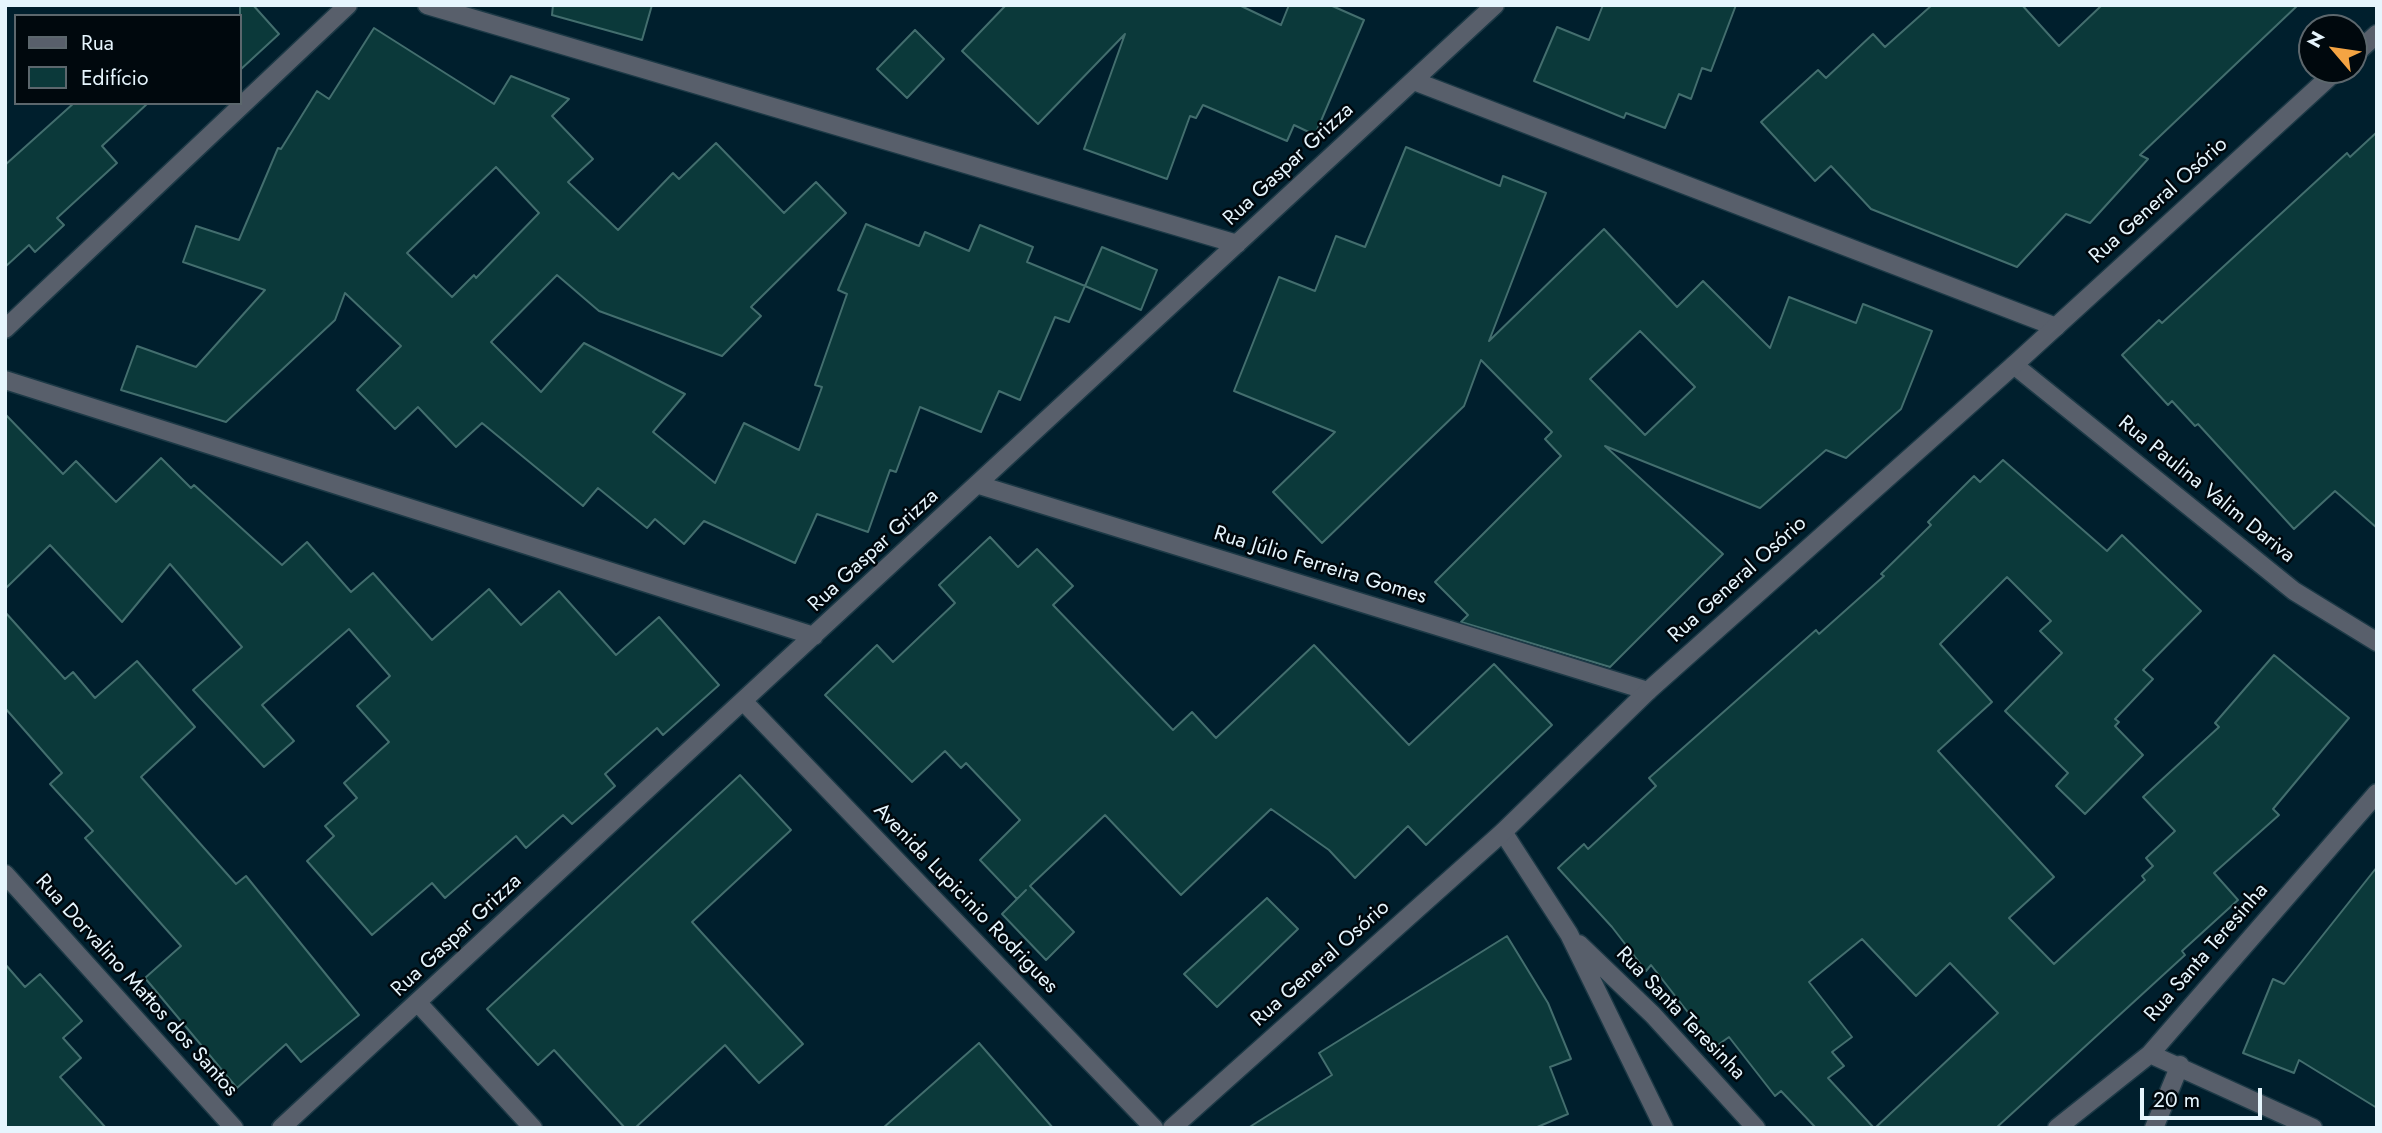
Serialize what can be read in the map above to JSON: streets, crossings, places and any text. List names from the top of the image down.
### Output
{
  "streets": {
    "street": [
      "Rua Gaspar Grizza",
      "Rua General Osório",
      "Rua Paulina Valim Dariva",
      "Rua Júlio Ferreira Gomes",
      "Avenida Lupicinio Rodrigues",
      "Rua Santa Teresinha",
      "Rua Dorvalino Mattos dos Santos"
    ]
  },
  "crossings": [
    ["Rua Gaspar Grizza", "Rua Júlio Ferreira Gomes"],
    ["Rua Gaspar Grizza", "Avenida Lupicinio Rodrigues"],
    ["Rua General Osório", "Rua Paulina Valim Dariva"],
    ["Rua General Osório", "Rua Júlio Ferreira Gomes"]
  ],
  "legend": ["Rua", "Edifício"],
  "scale_bar": "20 m",
  "north": "top left"
}
